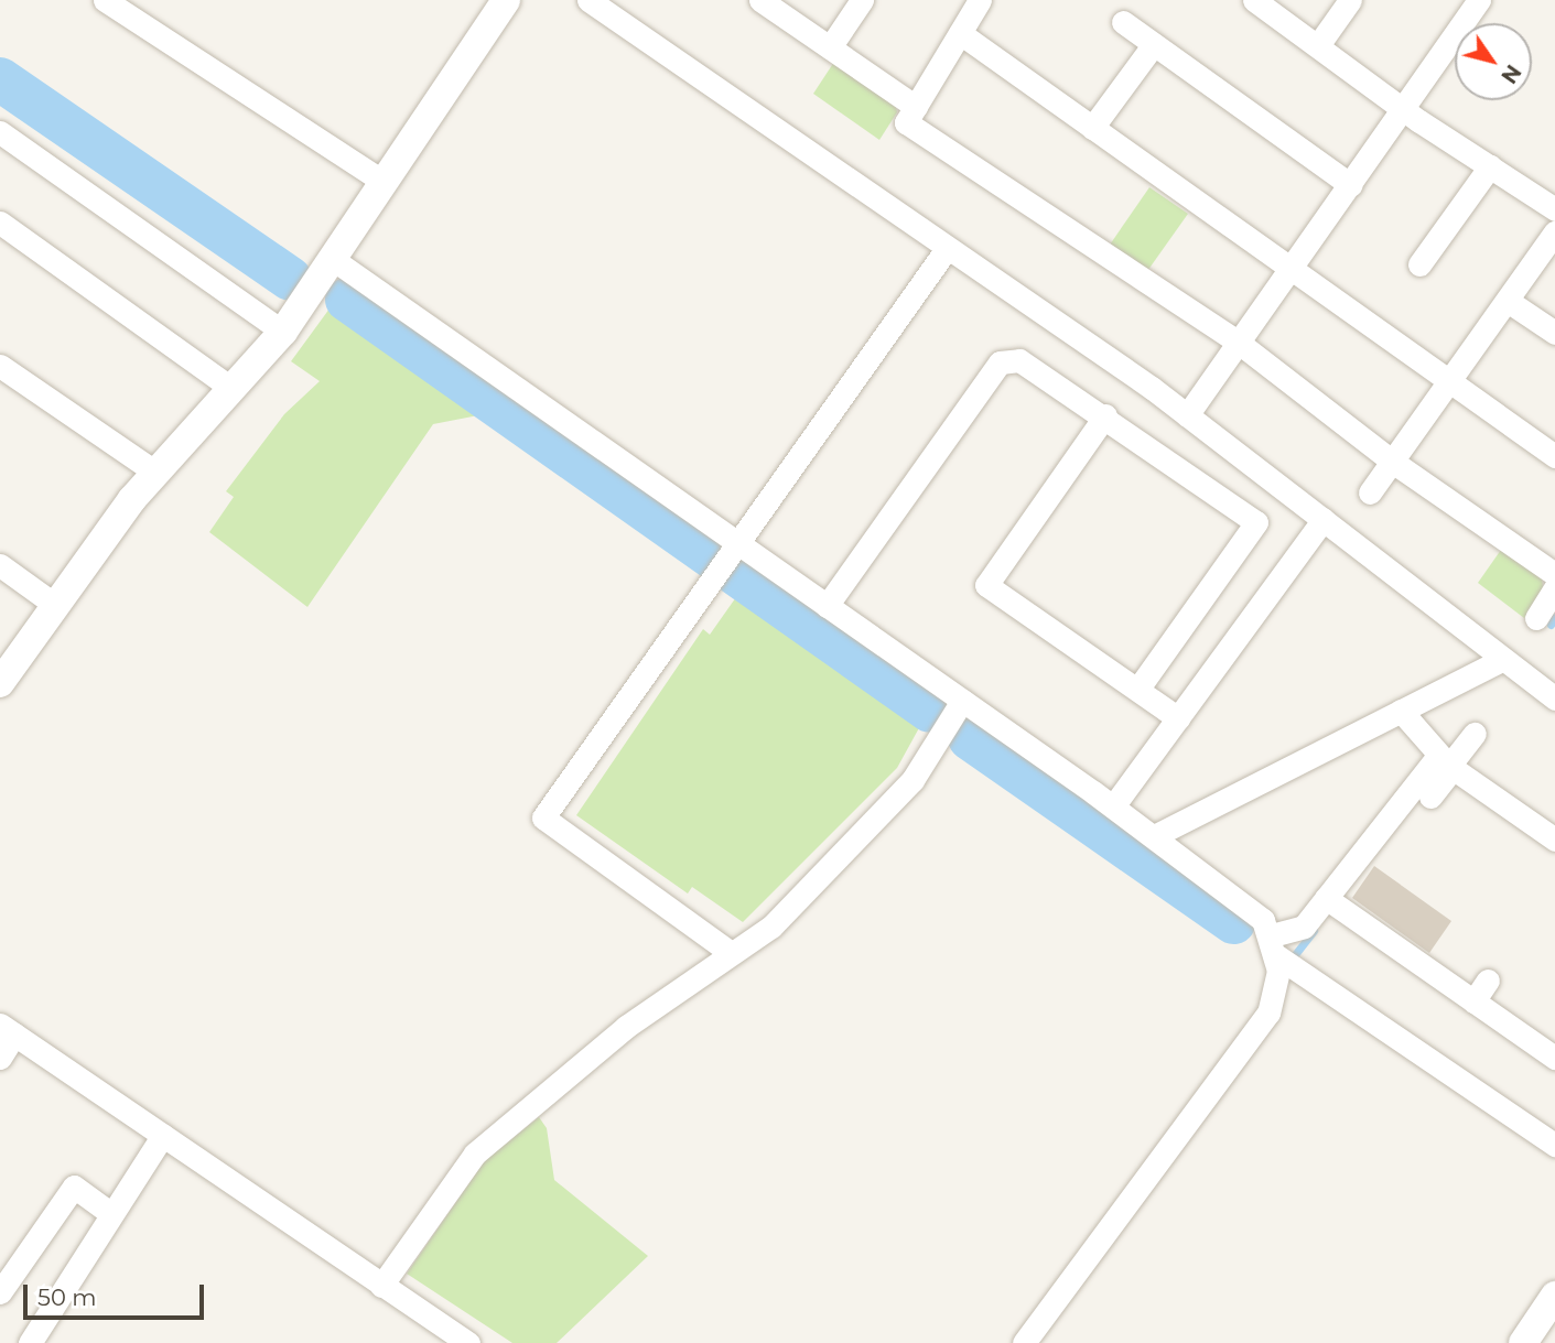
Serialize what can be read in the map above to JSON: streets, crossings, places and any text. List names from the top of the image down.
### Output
{
  "scale_bar": "50 m",
  "north": "bottom right"
}
